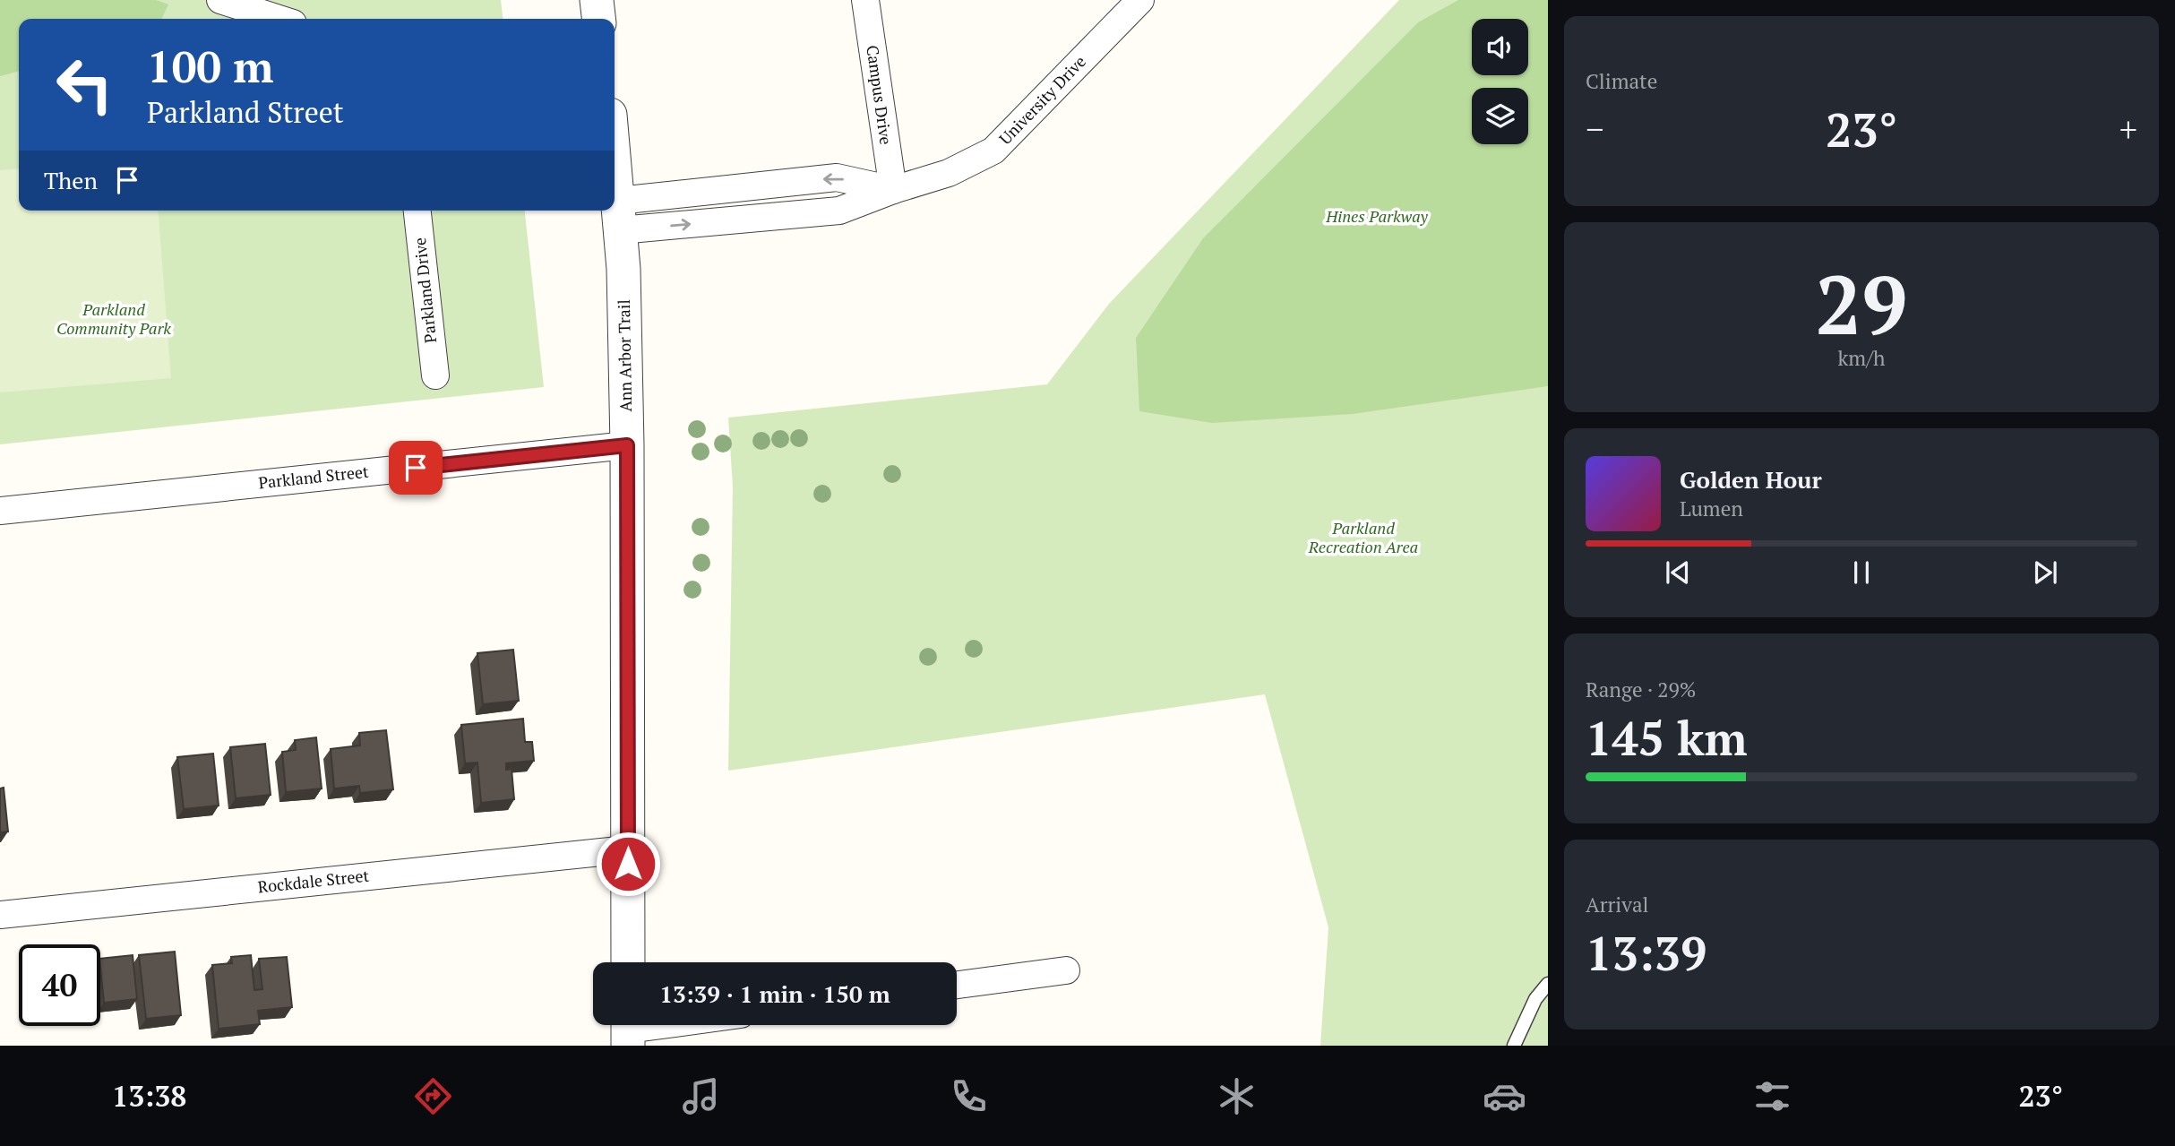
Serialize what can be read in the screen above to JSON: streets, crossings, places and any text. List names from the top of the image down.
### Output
{
  "streets": {
    "street": [
      "Campus Drive",
      "University Drive",
      "Parkland Drive",
      "Ann Arbor Trail",
      "Parkland Street",
      "Rockdale Street"
    ]
  },
  "crossings": [
    ["Campus Drive", "University Drive"],
    ["University Drive", "Ann Arbor Trail"],
    ["Ann Arbor Trail", "Parkland Street"],
    ["Ann Arbor Trail", "Rockdale Street"]
  ],
  "parks": ["Hines Parkway", "Parkland Community Park", "Parkland Recreation Area"],
  "page": {
    "tile": [
      "Climate",
      ["29", "km/h"],
      ["Range · 29%", "145 km"],
      ["Arrival", "13:39"]
    ],
    "turn": ["100 m", "Parkland Street"],
    "heat": ["−", "23°", "+"],
    "then": "Then",
    "song": ["Golden Hour", "Lumen"],
    "limit": "40",
    "trip": "13:39 · 1 min · 150 m",
    "tabs": ["13:38", "23°"]
  }
}
